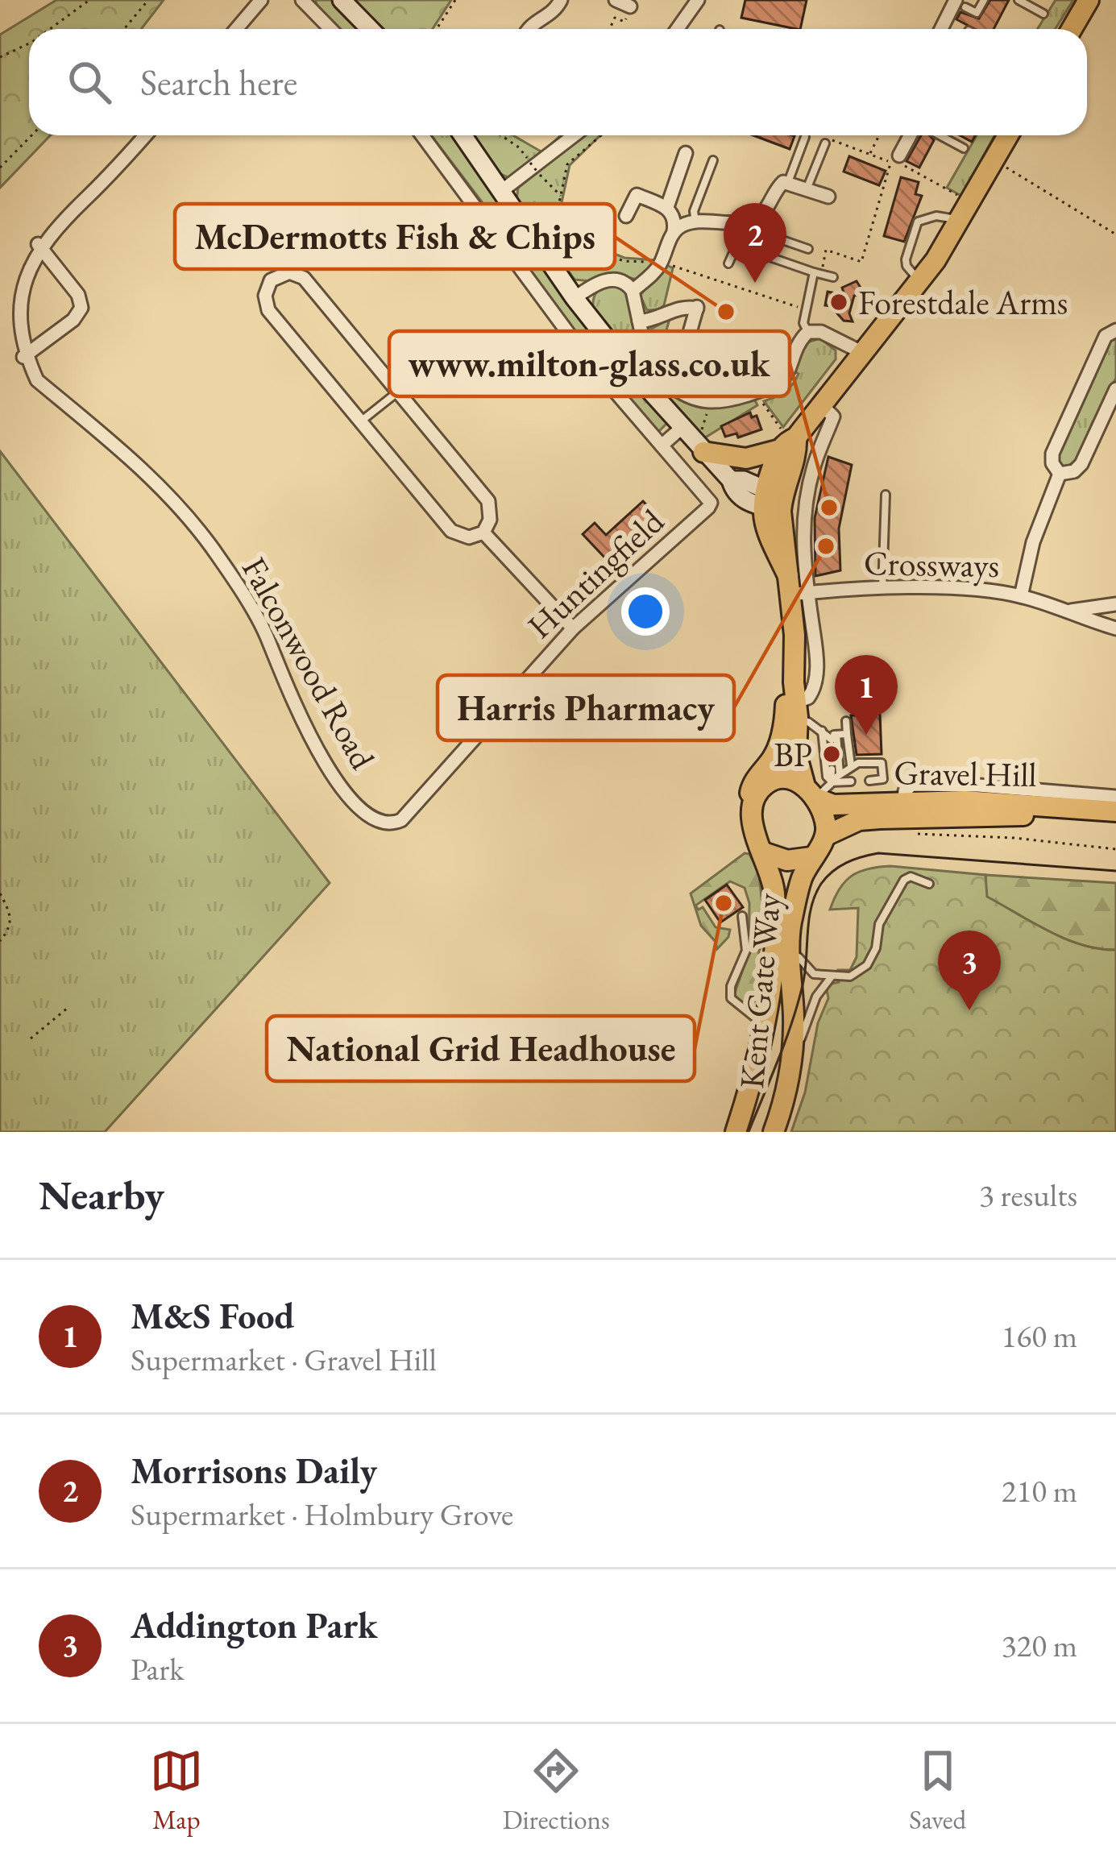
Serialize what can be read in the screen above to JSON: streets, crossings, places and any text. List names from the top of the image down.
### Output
{
  "streets": {
    "main road": ["Gravel Hill", "Kent Gate Way"],
    "street": ["Crossways", "Huntingfield", "Falconwood Road"]
  },
  "crossings": [
    ["Huntingfield", "Falconwood Road"],
    ["Gravel Hill", "Kent Gate Way"]
  ],
  "places": [
    "Forestdale Arms",
    "McDermotts Fish & Chips",
    "www.milton-glass.co.uk",
    "Harris Pharmacy",
    "BP",
    "National Grid Headhouse"
  ],
  "page": {
    "search": "Search here",
    "pins": ["2", "1", "3"],
    "heading": ["Nearby", "3 results"],
    "list": [
      {
        "mark": "1",
        "name": "M&S Food",
        "note": "Supermarket · Gravel Hill",
        "value": "160 m"
      },
      {
        "mark": "2",
        "name": "Morrisons Daily",
        "note": "Supermarket · Holmbury Grove",
        "value": "210 m"
      },
      {
        "mark": "3",
        "name": "Addington Park",
        "note": "Park",
        "value": "320 m"
      }
    ],
    "nav": ["Map", "Directions", "Saved"]
  }
}
